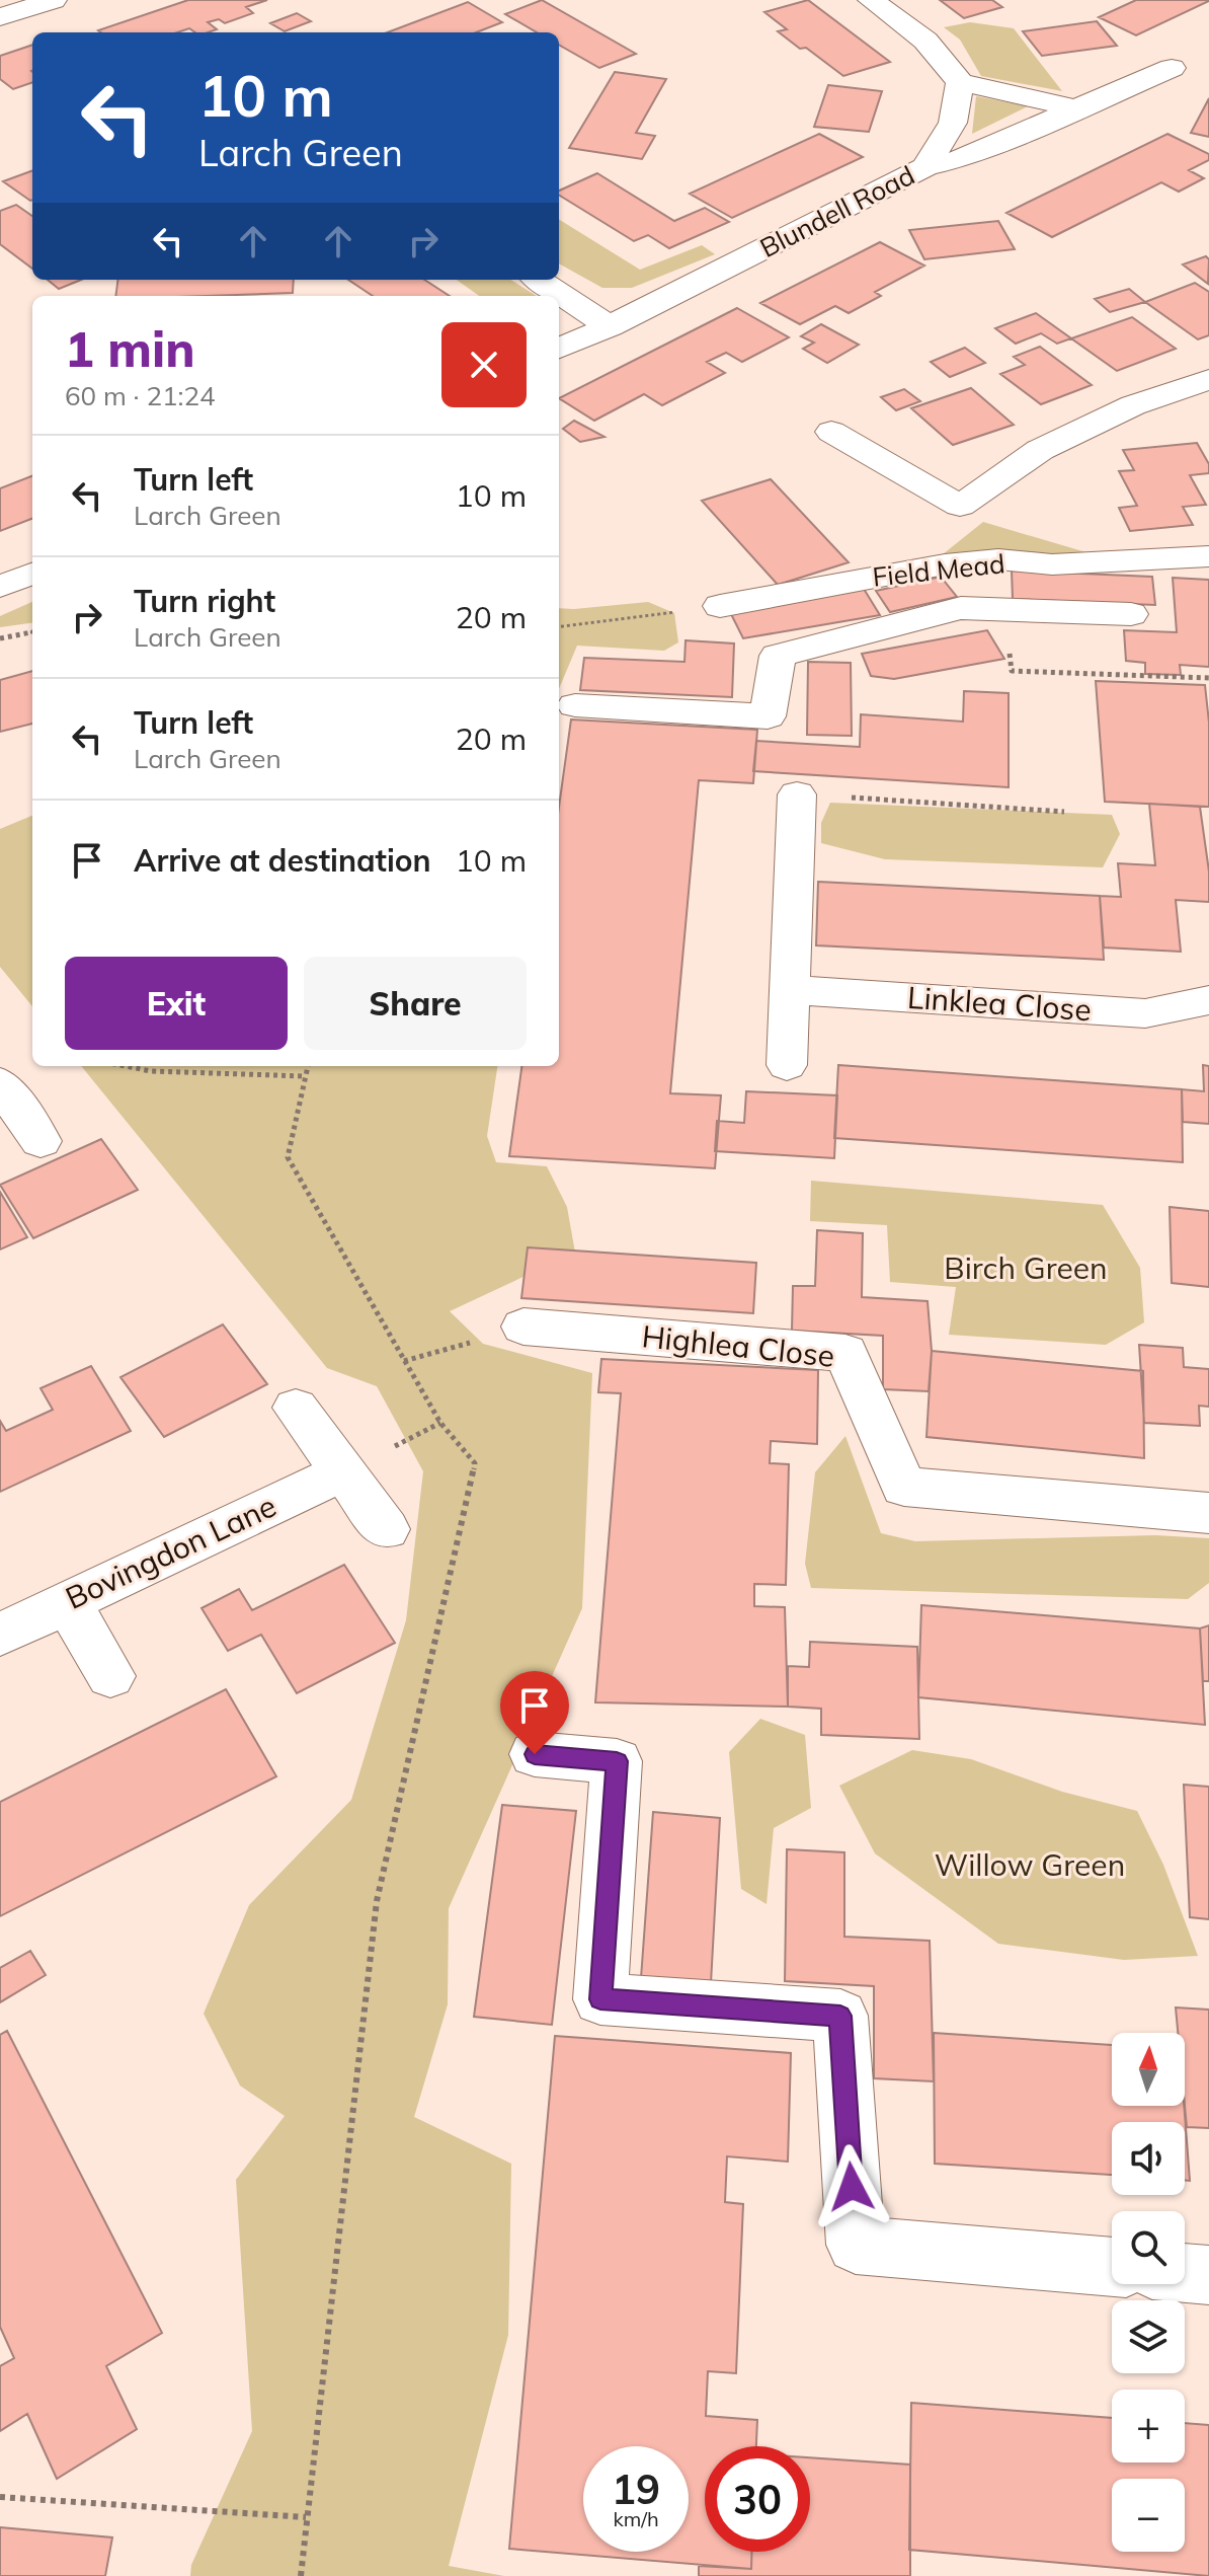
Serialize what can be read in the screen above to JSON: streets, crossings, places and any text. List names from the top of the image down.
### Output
{
  "streets": {
    "street": [
      "Blundell Road",
      "Field Mead",
      "Linklea Close",
      "Highlea Close",
      "Bovingdon Lane"
    ]
  },
  "parks": ["Birch Green", "Willow Green"],
  "north": "top",
  "page": {
    "turn": ["10 m", "Larch Green"],
    "heading": ["1 min", "60 m · 21:24"],
    "list": [
      {
        "name": "Turn left",
        "note": "Larch Green",
        "value": "10 m"
      },
      {
        "name": "Turn right",
        "note": "Larch Green",
        "value": "20 m"
      },
      {
        "name": "Turn left",
        "note": "Larch Green",
        "value": "20 m"
      },
      {
        "name": "Arrive at destination",
        "value": "10 m"
      }
    ],
    "buttons": ["Exit", "Share"],
    "map_buttons": ["+", "−"],
    "speed": "19 km/h",
    "limit": "30"
  }
}
